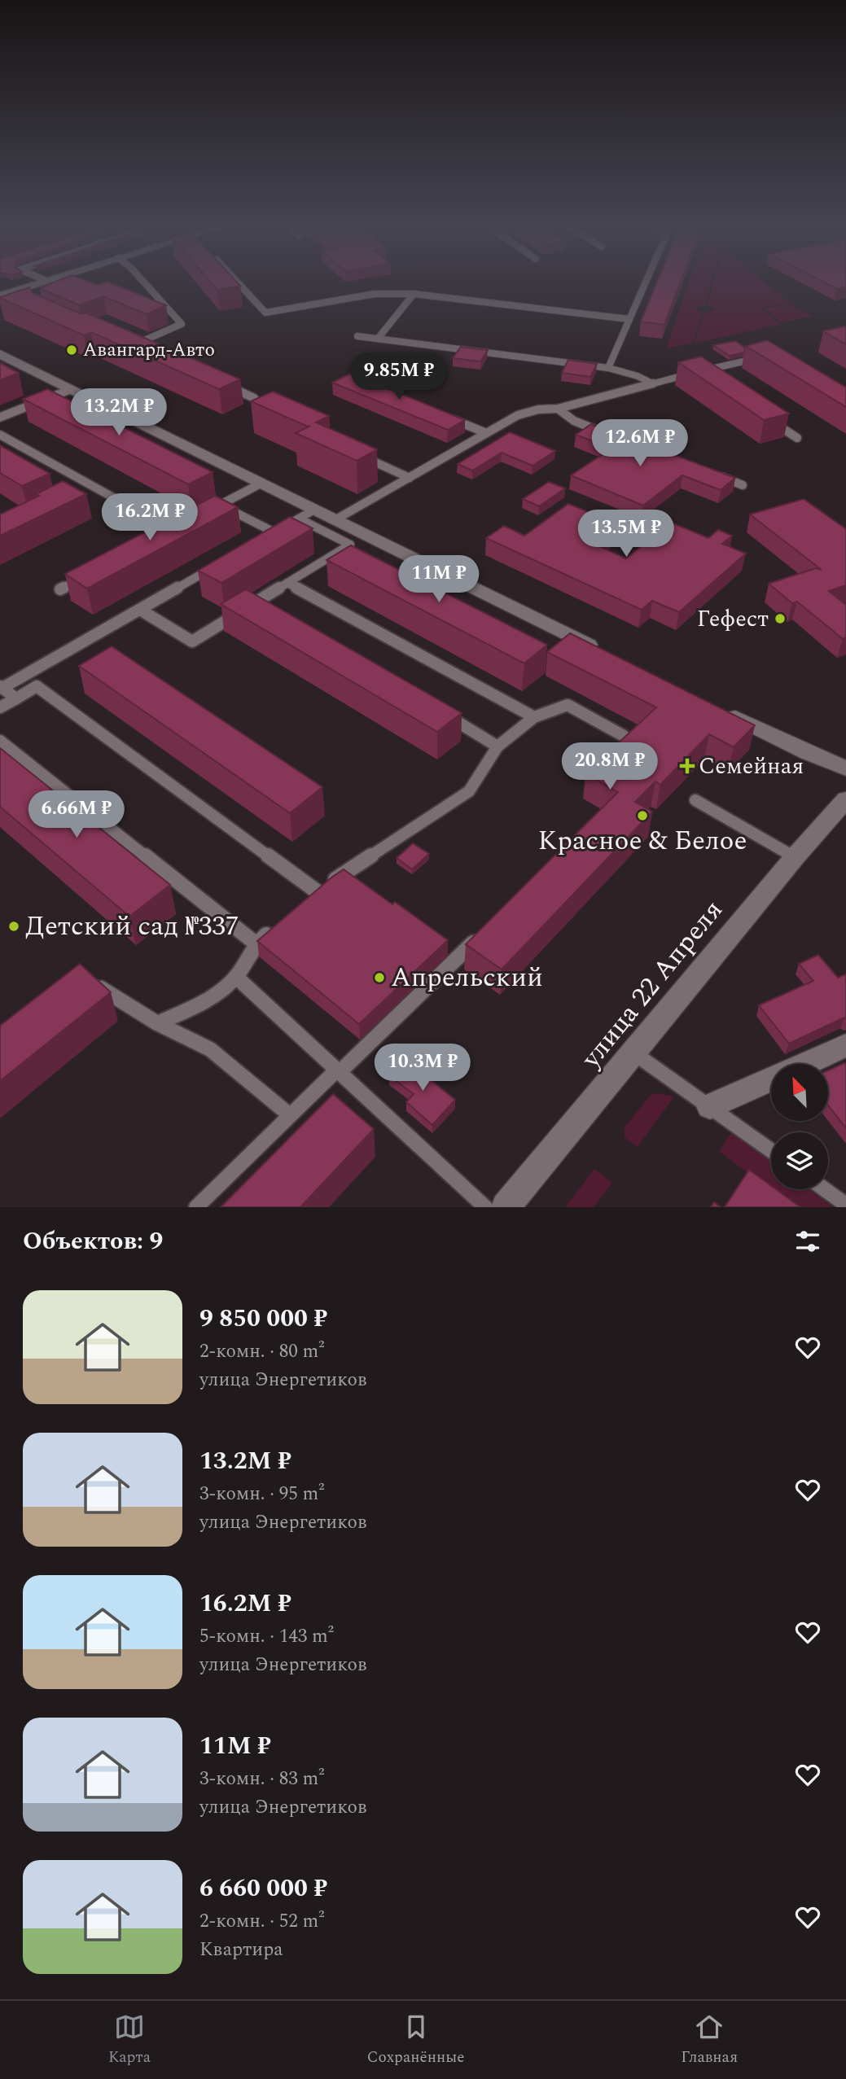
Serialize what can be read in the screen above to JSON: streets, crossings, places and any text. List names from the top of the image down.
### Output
{
  "streets": {
    "main road": ["улица 22 Апреля"]
  },
  "places": {
    "other": [
      "Авангард-Авто",
      "Гефест",
      "Красное & Белое",
      "Детский сад №337",
      "Апрельский"
    ],
    "health": ["Семейная"]
  },
  "north": "top left",
  "page": {
    "price": [
      "9.85M ₽",
      "13.2M ₽",
      "12.6M ₽",
      "16.2M ₽",
      "13.5M ₽",
      "11M ₽",
      "20.8M ₽",
      "6.66M ₽",
      "10.3M ₽"
    ],
    "heading": "Объектов: 9",
    "list": [
      {
        "name": "9 850 000 ₽",
        "note": "2-комн. · 80 m² · улица Энергетиков"
      },
      {
        "name": "13.2M ₽",
        "note": "3-комн. · 95 m² · улица Энергетиков"
      },
      {
        "name": "16.2M ₽",
        "note": "5-комн. · 143 m² · улица Энергетиков"
      },
      {
        "name": "11M ₽",
        "note": "3-комн. · 83 m² · улица Энергетиков"
      },
      {
        "name": "6 660 000 ₽",
        "note": "2-комн. · 52 m² · Квартира"
      }
    ],
    "tabs": ["Карта", "Сохранённые", "Главная"]
  }
}
